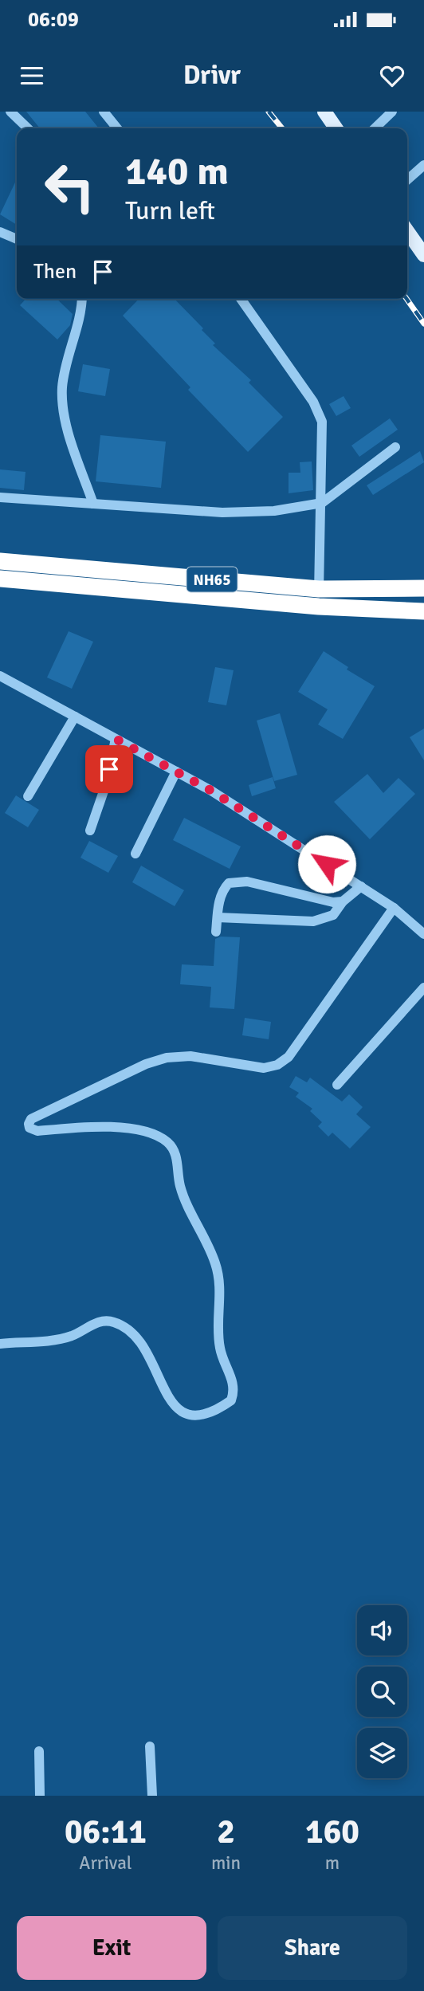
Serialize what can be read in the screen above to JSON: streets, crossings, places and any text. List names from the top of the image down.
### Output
{
  "streets": {
    "highway": ["NH65"]
  },
  "page": {
    "status": "06:09",
    "header": "Drivr",
    "turn": ["140 m", "Turn left"],
    "then": "Then",
    "eta": [
      "06:11",
      "Arrival",
      "2",
      "min",
      "160",
      "m"
    ],
    "buttons": ["Exit", "Share"]
  }
}
